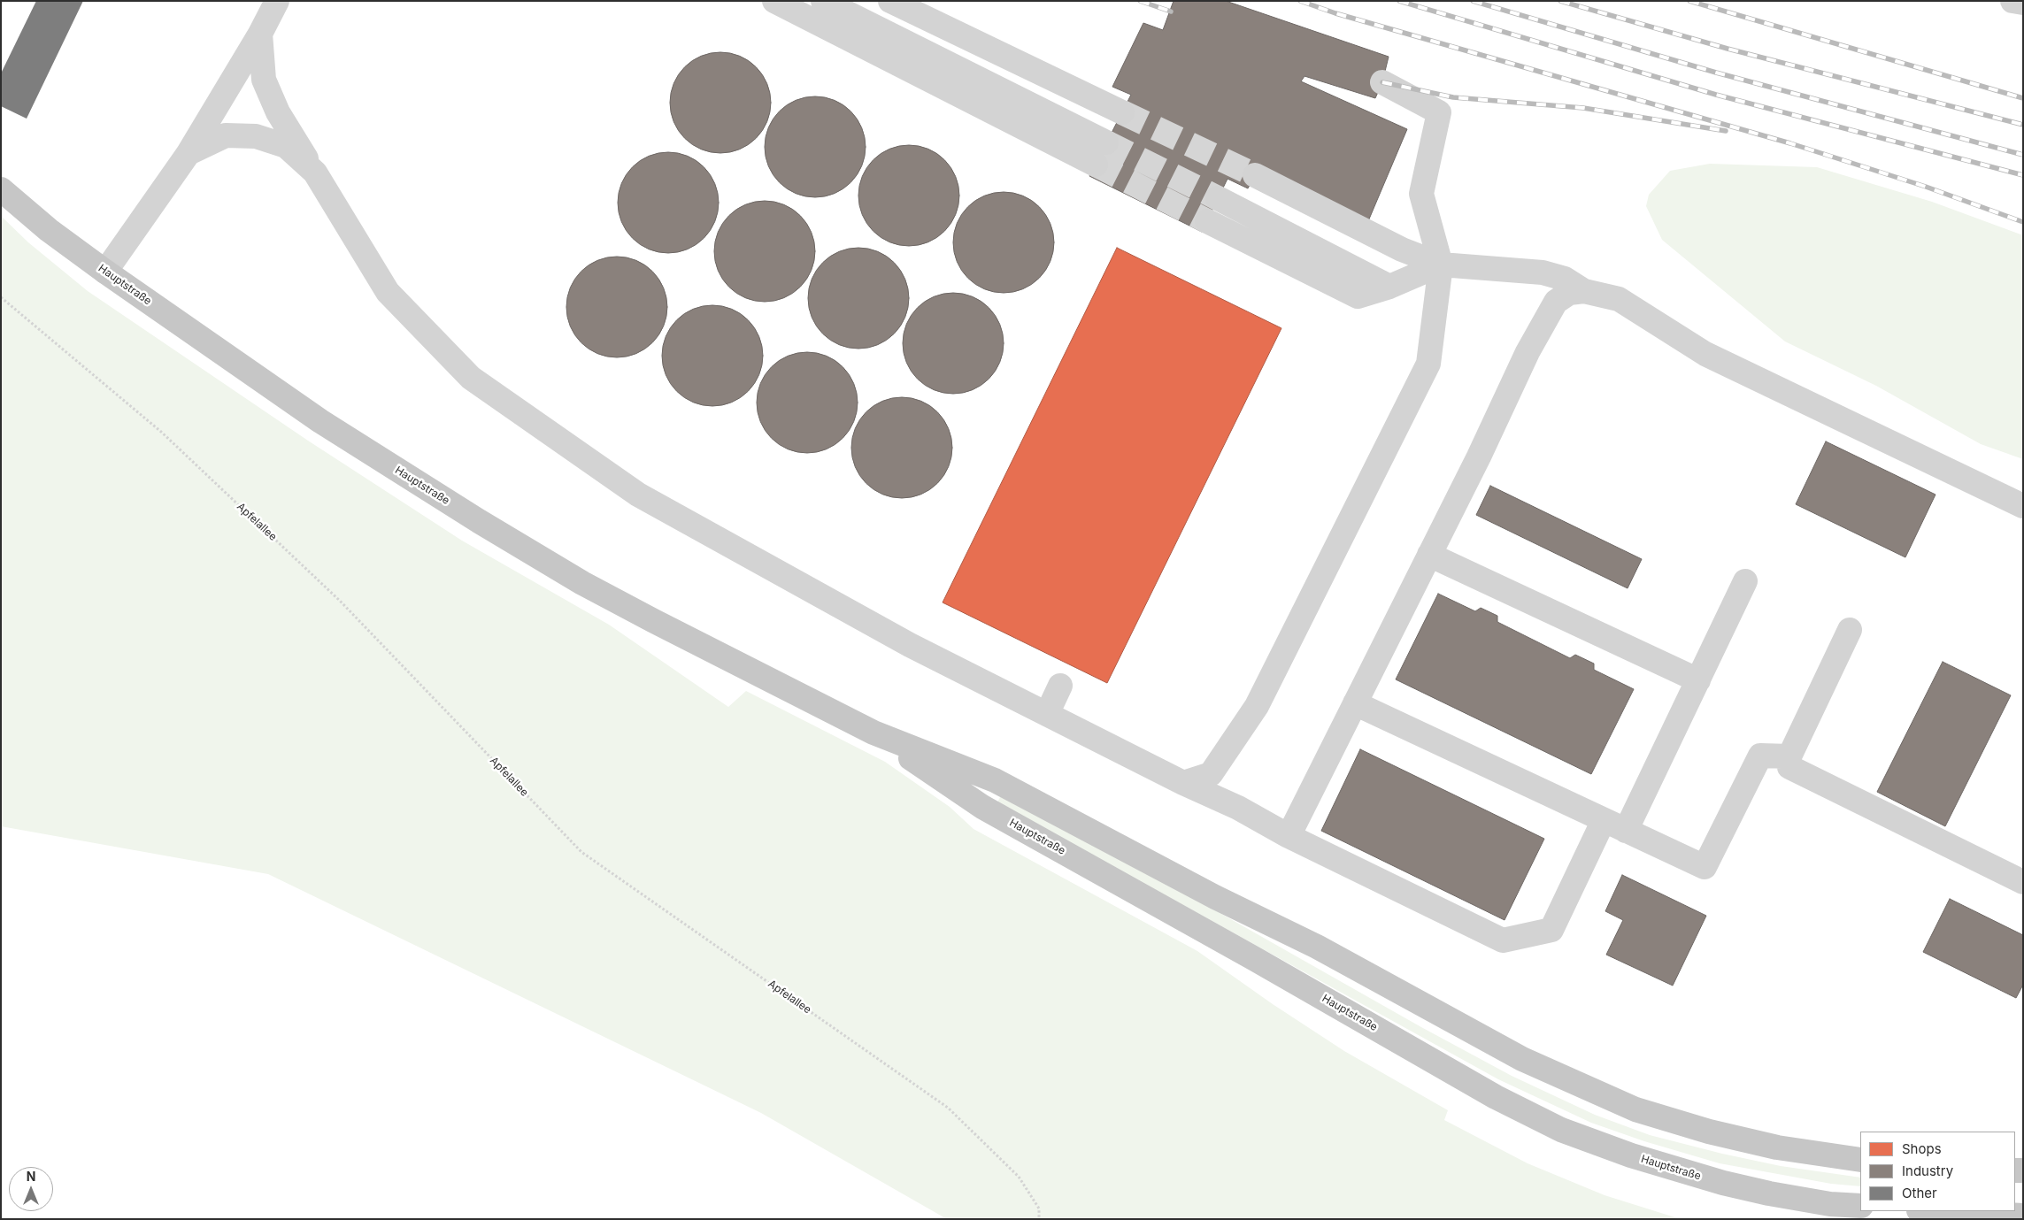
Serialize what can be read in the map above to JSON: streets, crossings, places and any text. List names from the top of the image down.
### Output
{
  "streets": {
    "main road": ["Hauptstraße"],
    "path": ["Apfelallee"]
  },
  "legend": ["Shops", "Industry", "Other"],
  "north": "top"
}
